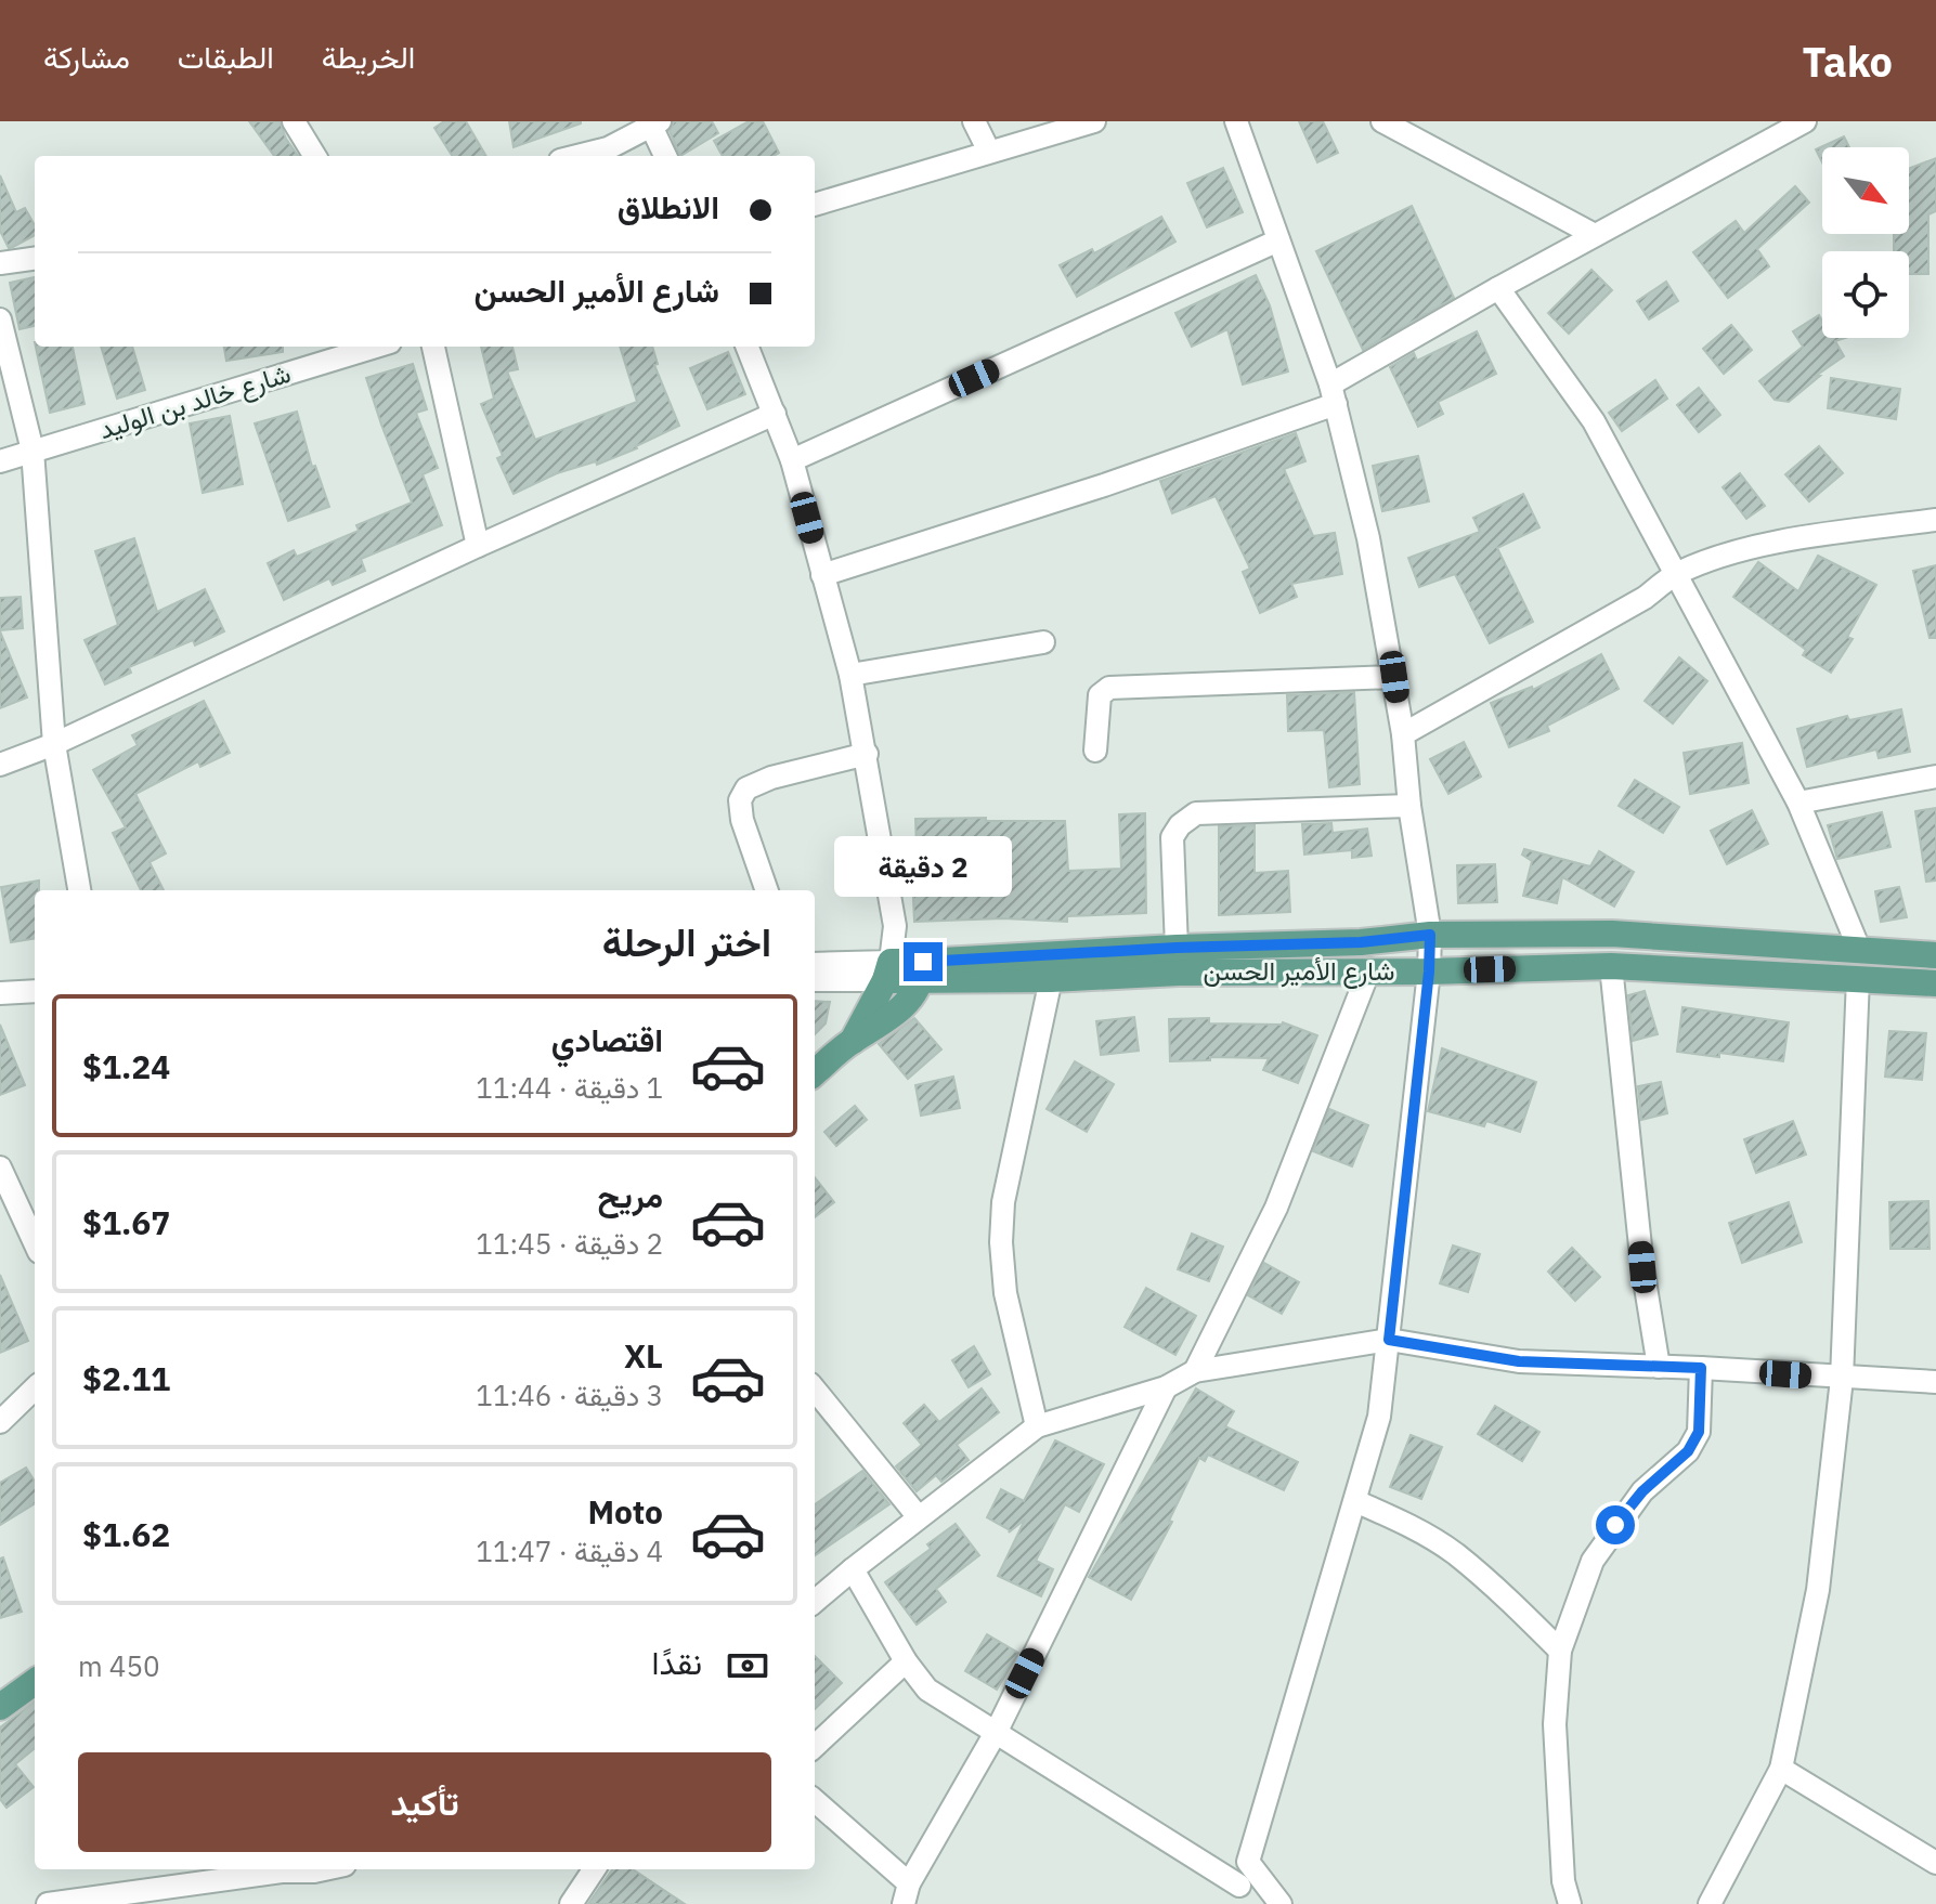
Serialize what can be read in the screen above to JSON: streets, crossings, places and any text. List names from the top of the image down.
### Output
{
  "streets": {
    "main road": ["شارع الأمير الحسن"],
    "street": ["شارع خالد بن الوليد"]
  },
  "north": "bottom right",
  "page": {
    "header": "Tako",
    "nav": ["الخريطة", "الطبقات", "مشاركة"],
    "banner": ["الانطلاق", "شارع الأمير الحسن"],
    "bubble": "2 دقيقة",
    "heading": "اختر الرحلة",
    "list": [
      {
        "name": "اقتصادي",
        "note": "1 دقيقة · 11:44",
        "value": "$1.24"
      },
      {
        "name": "مريح",
        "note": "2 دقيقة · 11:45",
        "value": "$1.67"
      },
      {
        "name": "XL",
        "note": "3 دقيقة · 11:46",
        "value": "$2.11"
      },
      {
        "name": "Moto",
        "note": "4 دقيقة · 11:47",
        "value": "$1.62"
      }
    ],
    "pay": ["نقدًا", "450 m"],
    "buttons": "تأكيد"
  }
}
